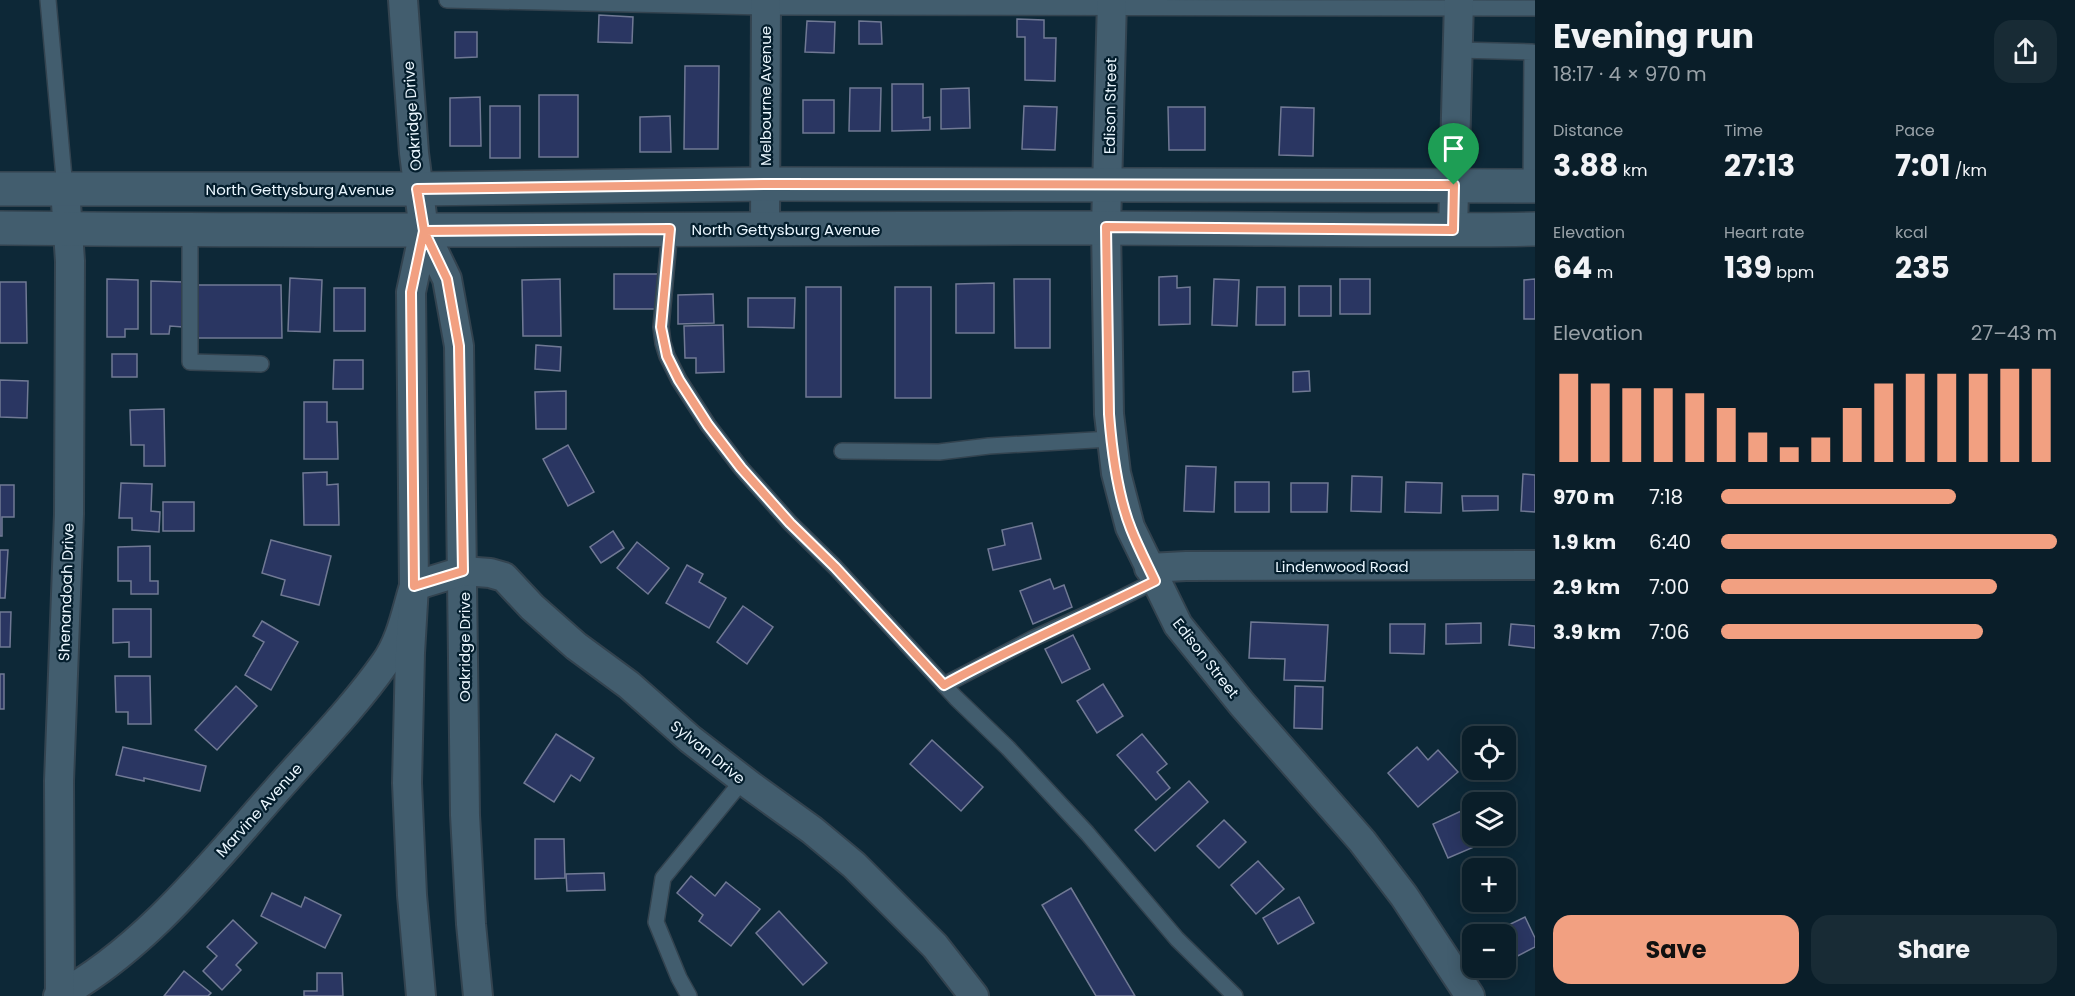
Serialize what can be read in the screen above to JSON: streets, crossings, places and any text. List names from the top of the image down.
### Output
{
  "streets": {
    "main road": ["North Gettysburg Avenue"],
    "street": [
      "Melbourne Avenue",
      "Edison Street",
      "Oakridge Drive",
      "Lindenwood Road",
      "Shenandoah Drive",
      "Sylvan Drive",
      "Marvine Avenue"
    ]
  },
  "crossings": [
    ["Melbourne Avenue", "North Gettysburg Avenue"],
    ["Edison Street", "North Gettysburg Avenue"],
    ["Edison Street", "Lindenwood Road"],
    ["Oakridge Drive", "North Gettysburg Avenue"],
    ["Oakridge Drive", "Sylvan Drive"],
    ["Oakridge Drive", "Marvine Avenue"],
    ["North Gettysburg Avenue", "Shenandoah Drive"],
    ["Shenandoah Drive", "Marvine Avenue"],
    ["Sylvan Drive", "Marvine Avenue"]
  ],
  "page": {
    "heading": ["Evening run", "18:17 · 4 × 970 m"],
    "stats": [
      ["Distance", "3.88 km"],
      ["Time", "27:13"],
      ["Pace", "7:01 /km"],
      ["Elevation", "64 m"],
      ["Heart rate", "139 bpm"],
      ["kcal", "235"]
    ],
    "chart": ["Elevation", "27–43 m"],
    "list": [
      {
        "name": "970 m",
        "note": "7:18"
      },
      {
        "name": "1.9 km",
        "note": "6:40"
      },
      {
        "name": "2.9 km",
        "note": "7:00"
      },
      {
        "name": "3.9 km",
        "note": "7:06"
      }
    ],
    "map_buttons": ["+", "−"],
    "buttons": ["Save", "Share"]
  }
}
